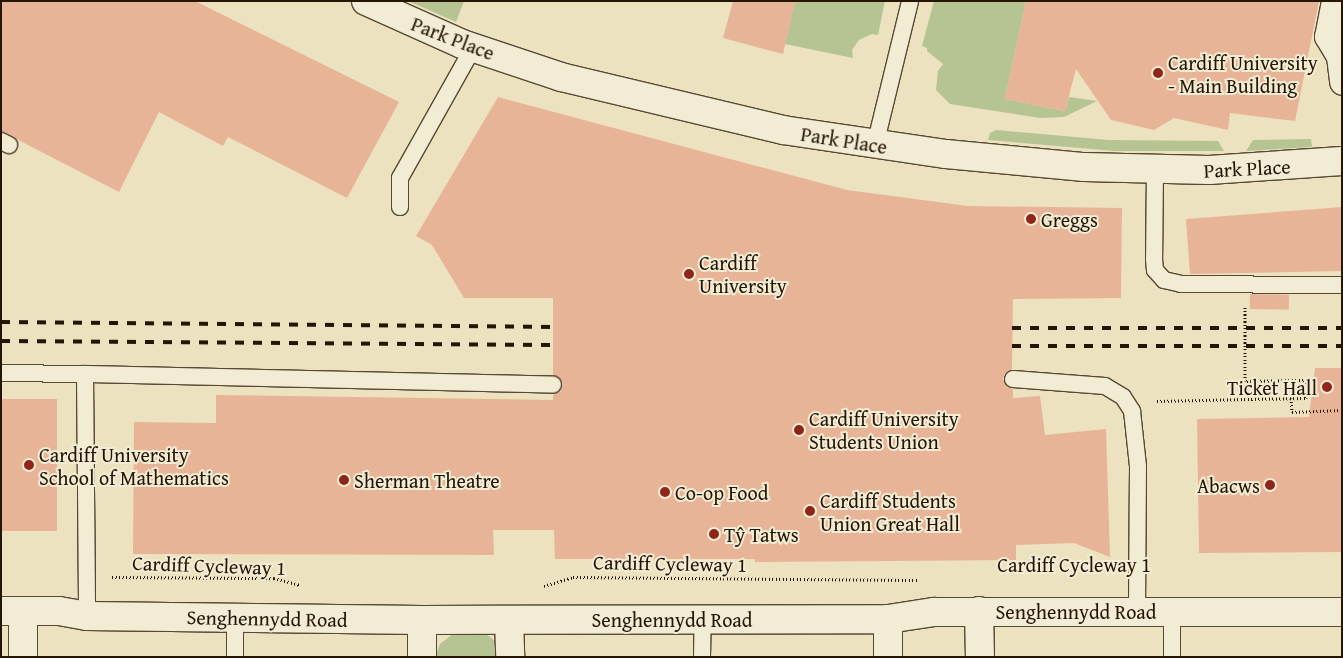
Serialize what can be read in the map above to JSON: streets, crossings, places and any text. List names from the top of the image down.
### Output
{
  "streets": {
    "street": ["Park Place", "Senghennydd Road"],
    "path": ["Cardiff Cycleway 1"]
  },
  "places": [
    "Cardiff University - Main Building",
    "Greggs",
    "Cardiff University",
    "Ticket Hall",
    "Cardiff University Students Union",
    "Cardiff University School of Mathematics",
    "Sherman Theatre",
    "Abacws",
    "Co-op Food",
    "Cardiff Students Union Great Hall",
    "Tŷ Tatws"
  ]
}
